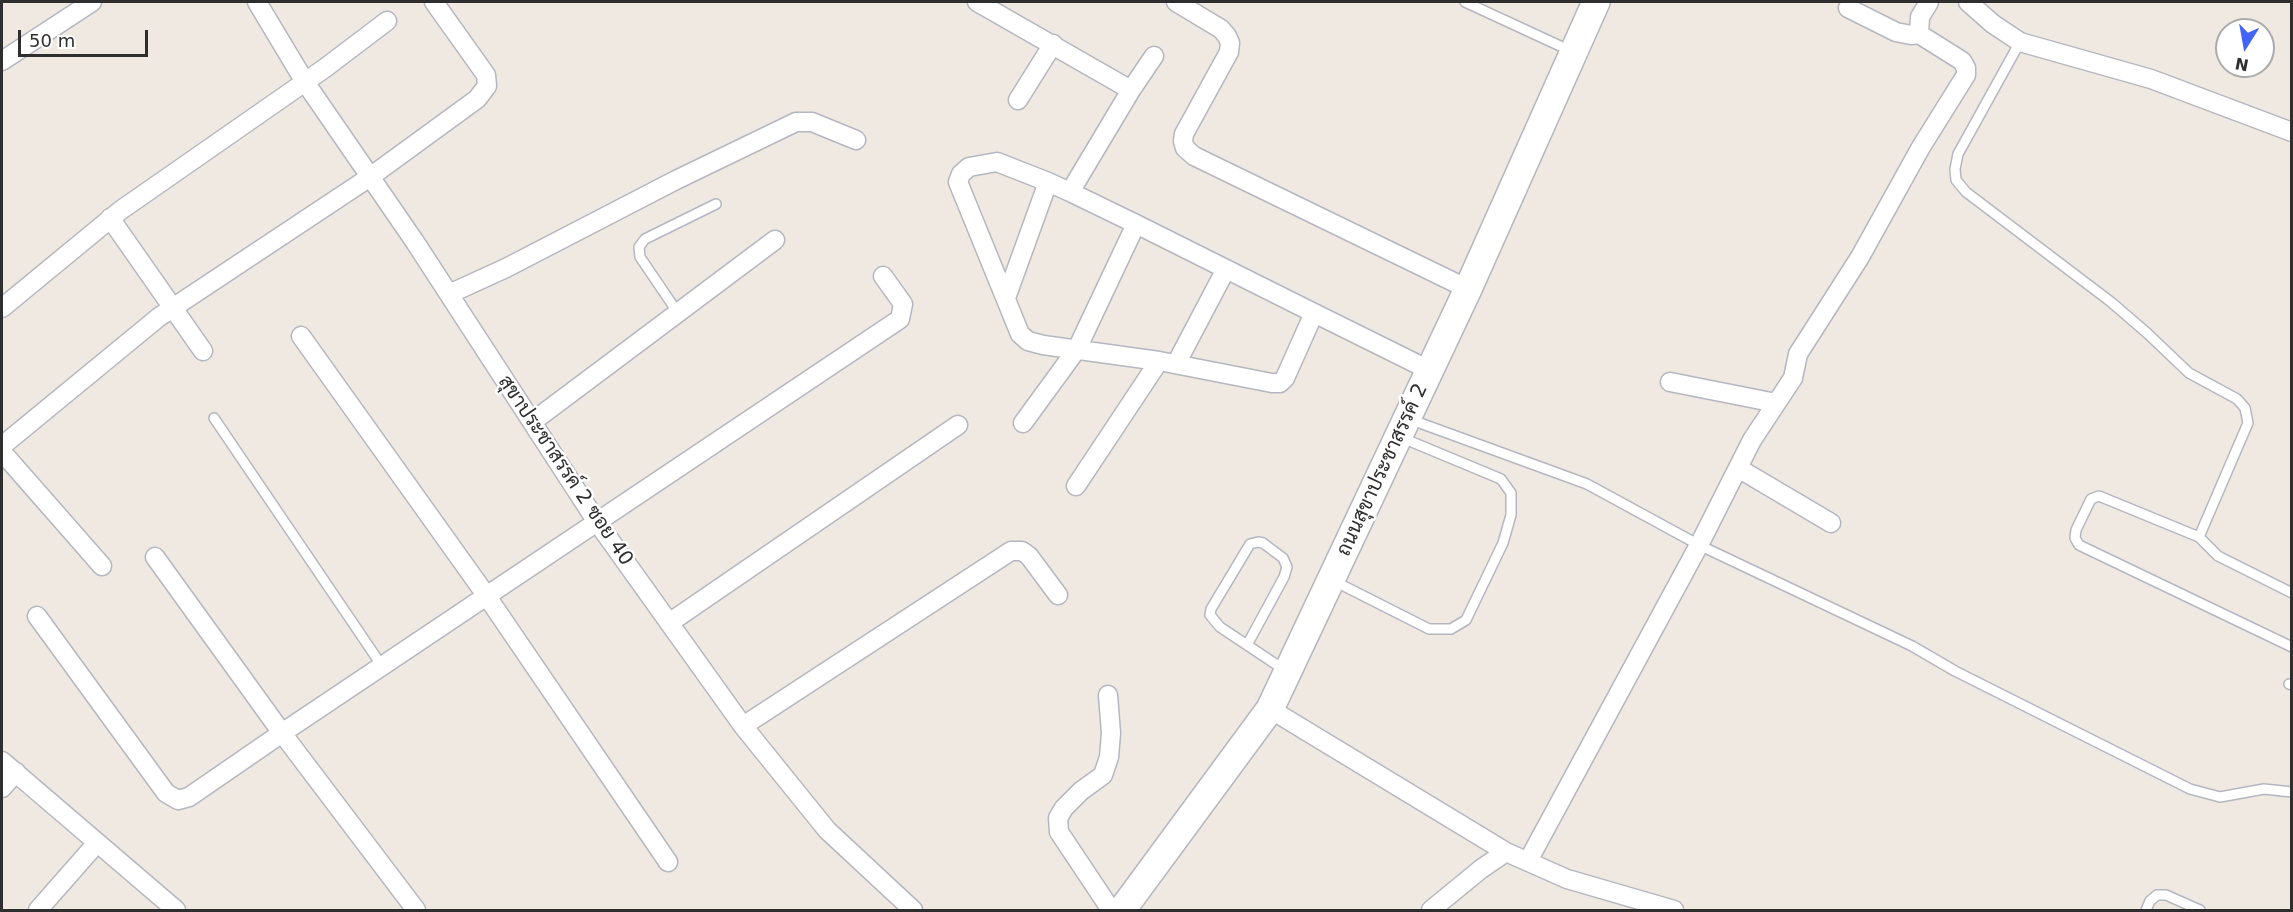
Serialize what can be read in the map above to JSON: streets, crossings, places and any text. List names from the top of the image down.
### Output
{
  "streets": {
    "street": ["ถนนสุขาประชาสรรค์ 2", "สุขาประชาสรรค์ 2 ซอย 40"]
  },
  "scale_bar": "50 m",
  "north": "bottom"
}
